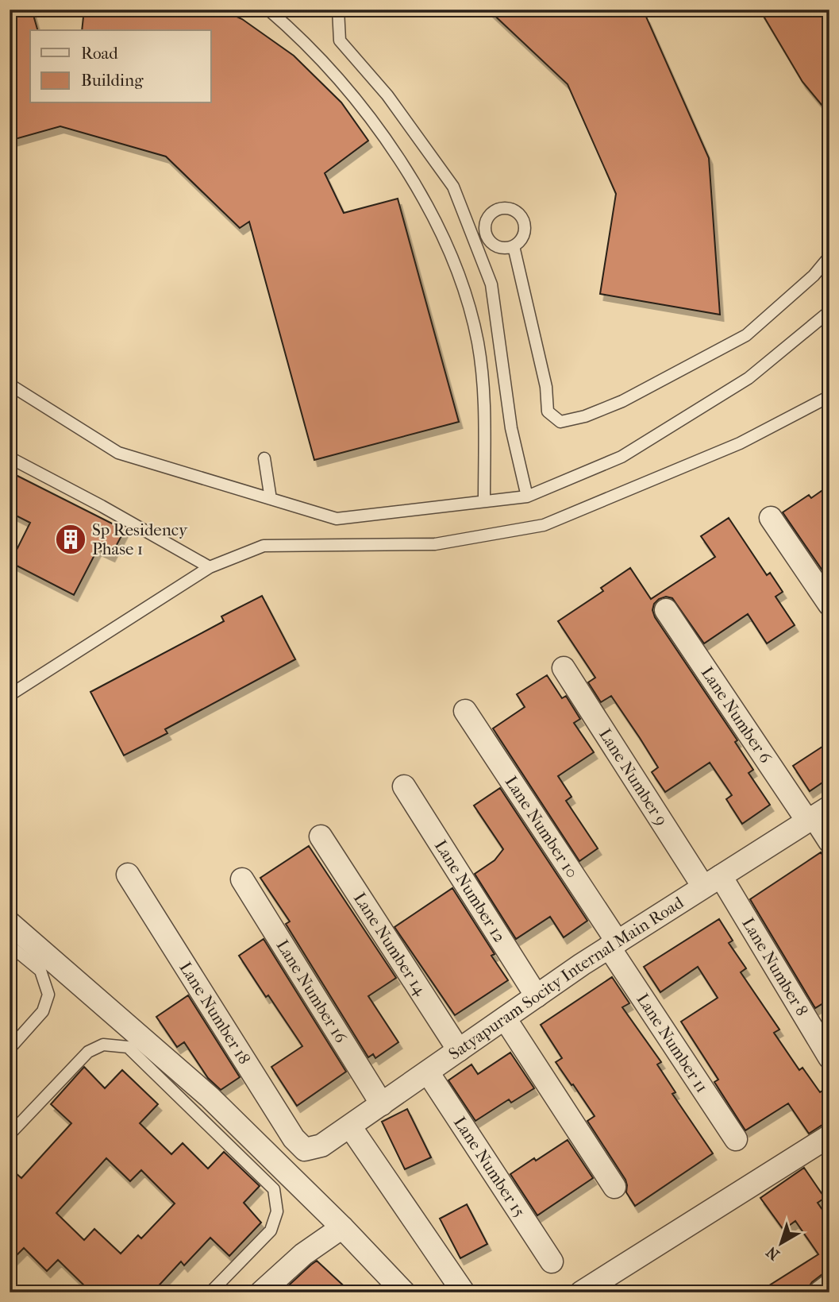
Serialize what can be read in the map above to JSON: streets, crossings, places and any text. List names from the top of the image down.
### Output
{
  "streets": {
    "street": [
      "Lane Number 6",
      "Lane Number 9",
      "Lane Number 10",
      "Lane Number 12",
      "Lane Number 14",
      "Lane Number 8",
      "Satyapuram Socity Internal Main Road",
      "Lane Number 16",
      "Lane Number 18",
      "Lane Number 11",
      "Lane Number 15"
    ]
  },
  "crossings": [
    ["Lane Number 6", "Satyapuram Socity Internal Main Road"],
    ["Lane Number 9", "Lane Number 8"],
    ["Lane Number 9", "Satyapuram Socity Internal Main Road"],
    ["Lane Number 10", "Satyapuram Socity Internal Main Road"],
    ["Lane Number 10", "Lane Number 11"],
    ["Lane Number 12", "Satyapuram Socity Internal Main Road"],
    ["Lane Number 14", "Satyapuram Socity Internal Main Road"],
    ["Lane Number 8", "Satyapuram Socity Internal Main Road"],
    ["Satyapuram Socity Internal Main Road", "Lane Number 16"],
    ["Satyapuram Socity Internal Main Road", "Lane Number 18"],
    ["Satyapuram Socity Internal Main Road", "Lane Number 11"],
    ["Satyapuram Socity Internal Main Road", "Lane Number 15"]
  ],
  "places": {
    "building": ["Sp Residency Phase 1"]
  },
  "legend": ["Road", "Building"],
  "north": "bottom left"
}
